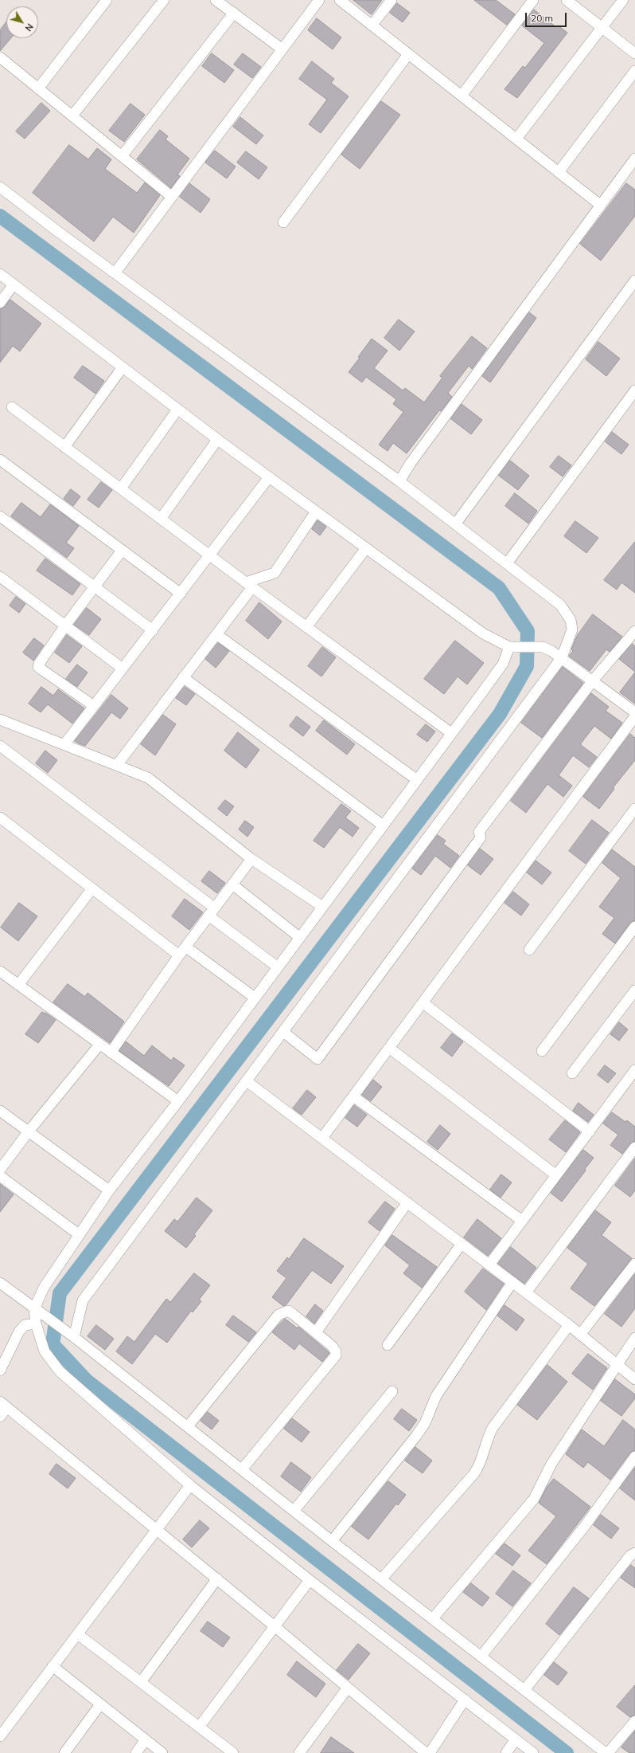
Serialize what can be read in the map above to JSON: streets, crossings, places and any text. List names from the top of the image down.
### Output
{
  "scale_bar": "20 m",
  "north": "bottom right"
}
